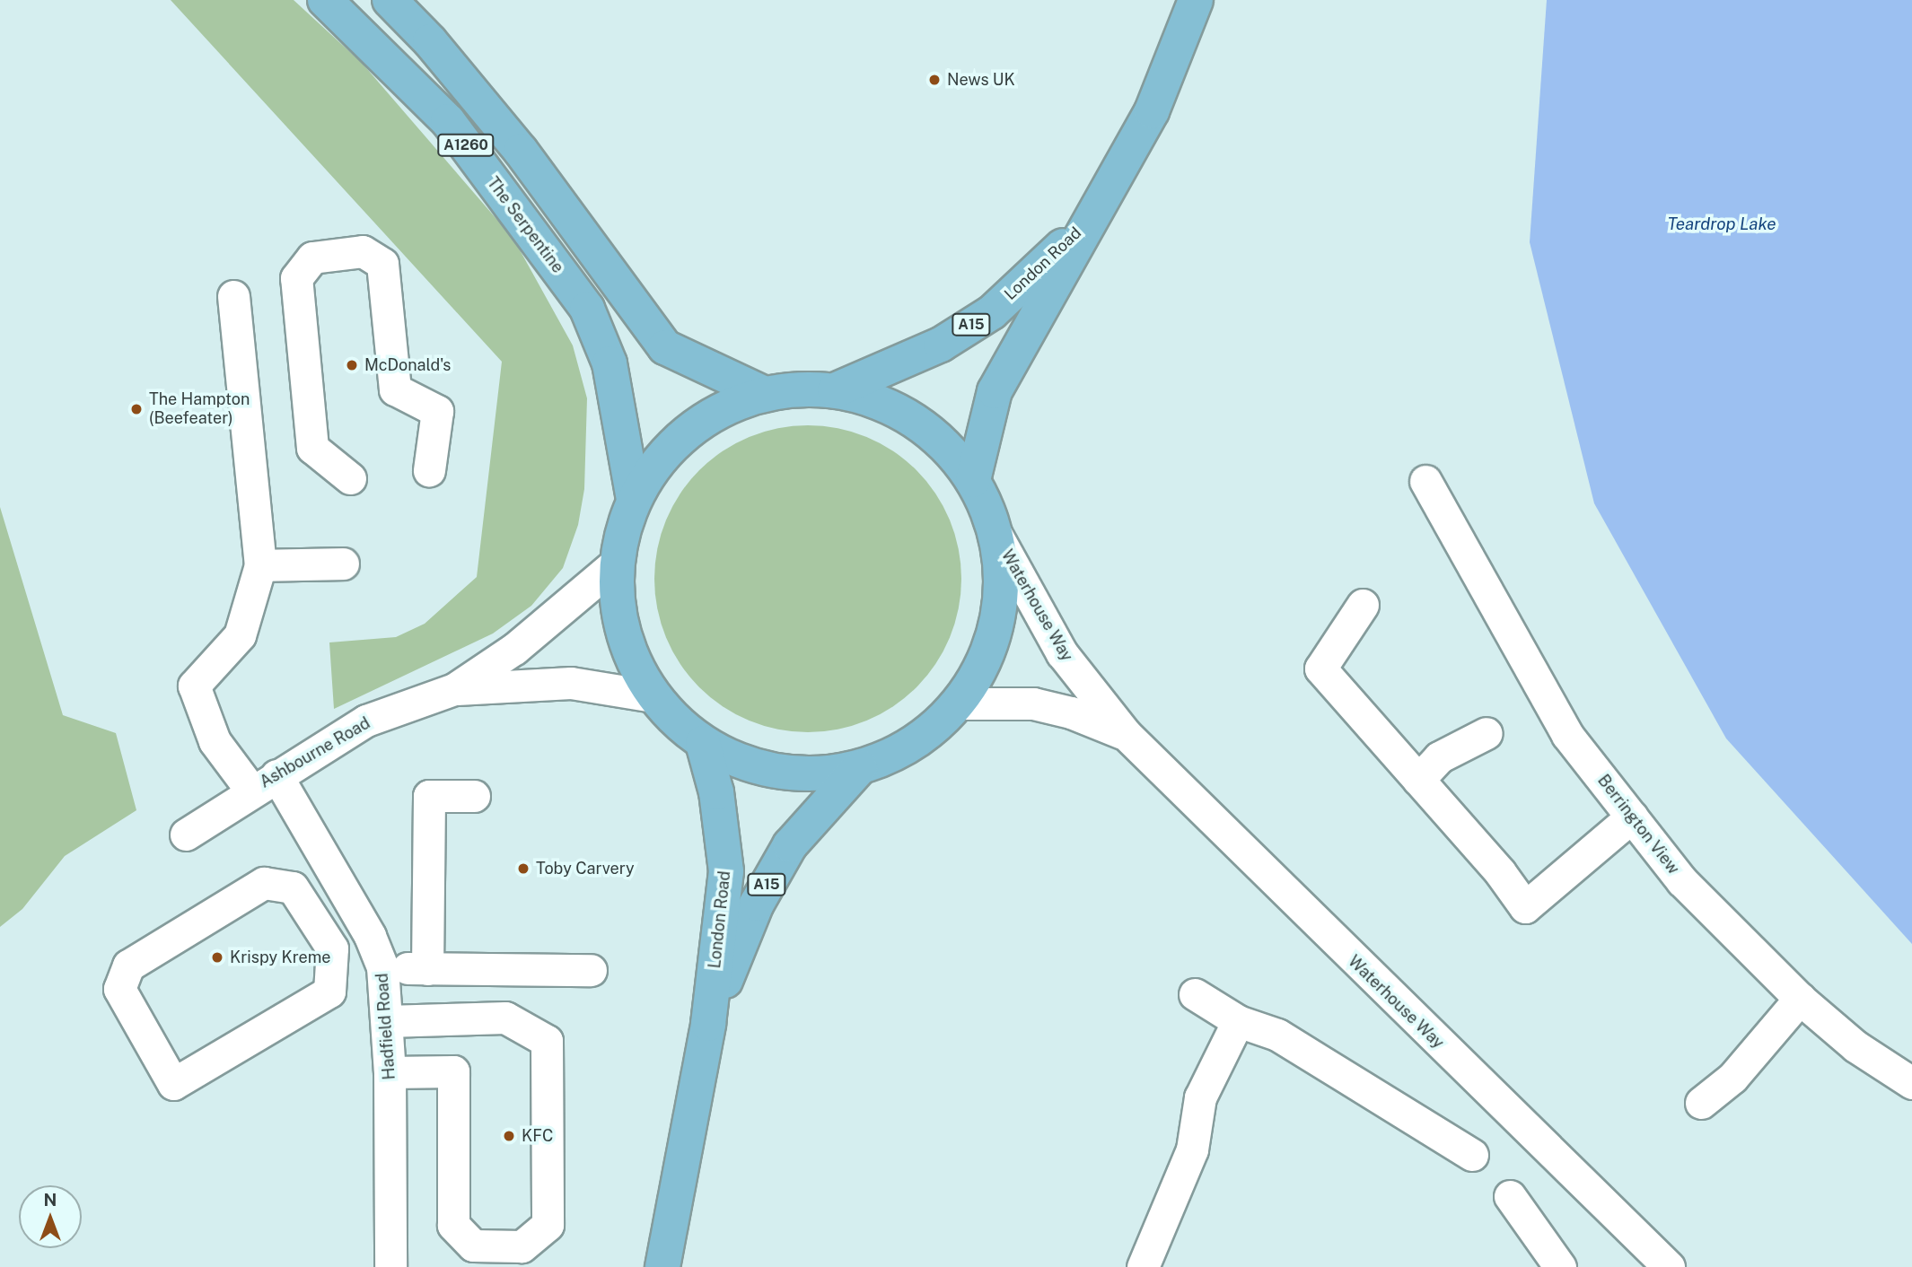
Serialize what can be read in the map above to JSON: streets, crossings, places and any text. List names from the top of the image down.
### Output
{
  "streets": {
    "main road": [
      "A1260",
      "The Serpentine",
      "London Road",
      "A15"
    ],
    "street": [
      "Waterhouse Way",
      "Ashbourne Road",
      "Berrington View",
      "Hadfield Road"
    ]
  },
  "crossings": [
    ["Ashbourne Road", "Hadfield Road"]
  ],
  "water": ["Teardrop Lake"],
  "places": [
    "News UK",
    "McDonald's",
    "The Hampton (Beefeater)",
    "Toby Carvery",
    "Krispy Kreme",
    "KFC"
  ],
  "north": "top"
}
